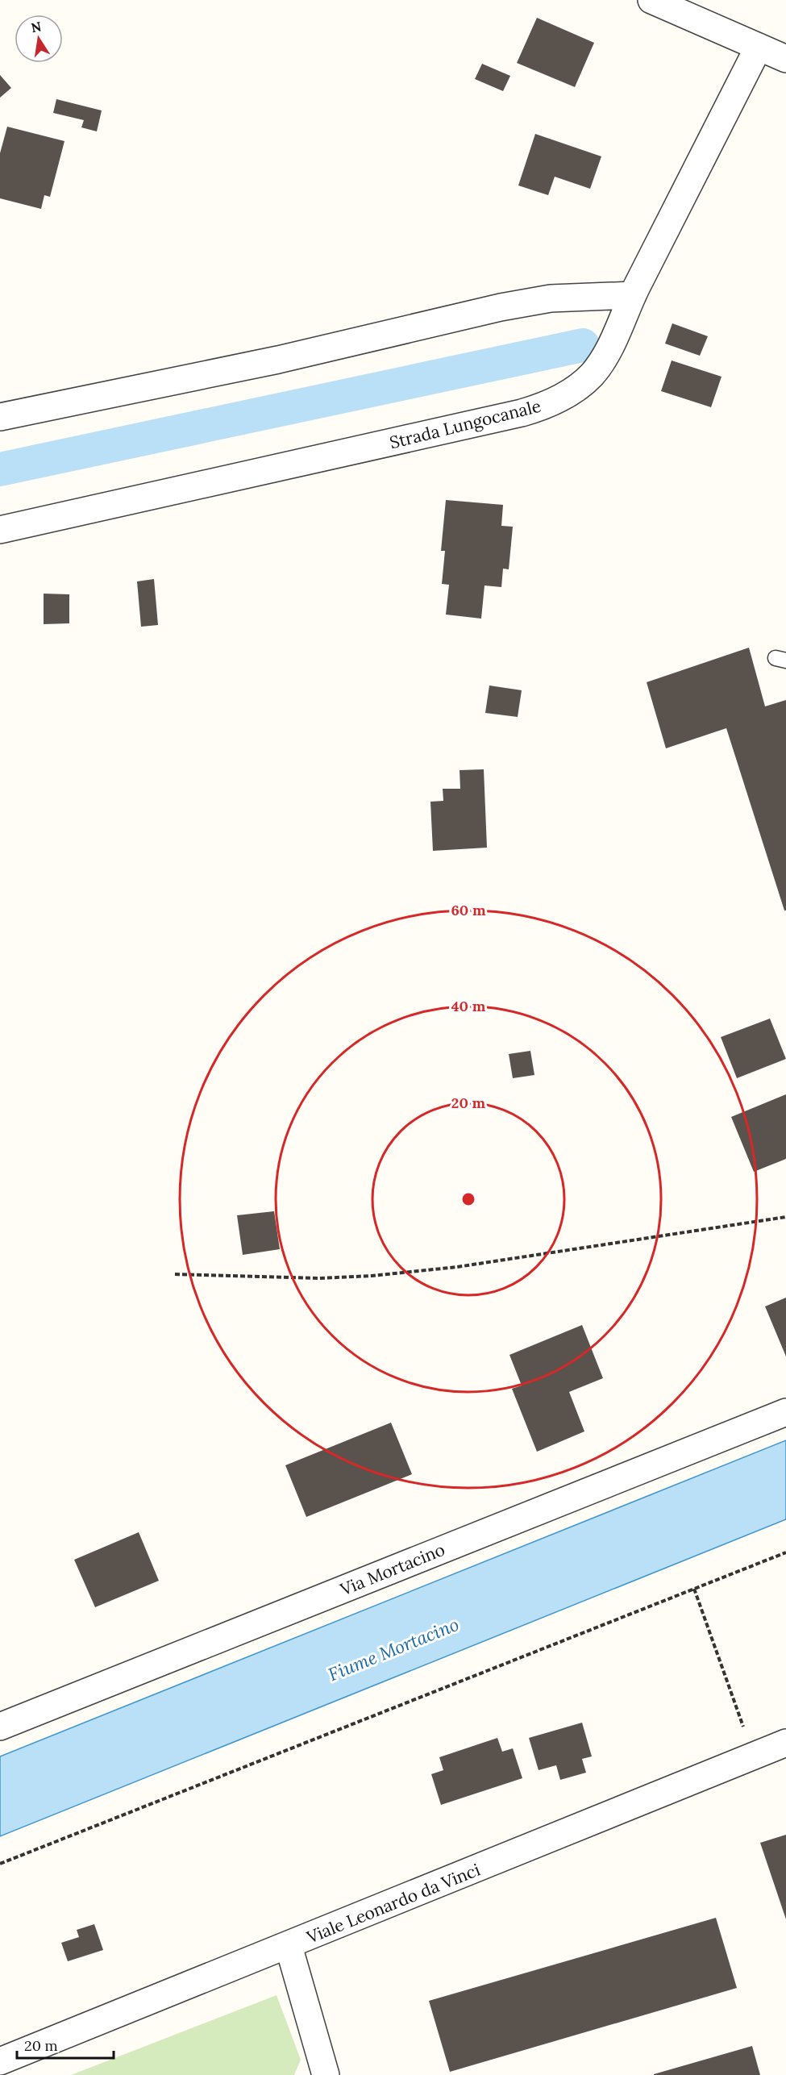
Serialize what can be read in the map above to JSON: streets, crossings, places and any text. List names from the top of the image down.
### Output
{
  "streets": {
    "street": ["Strada Lungocanale", "Via Mortacino", "Viale Leonardo da Vinci"]
  },
  "water": ["Fiume Mortacino"],
  "scale_bar": "20 m",
  "north": "top",
  "rings": ["60 m", "40 m", "20 m"]
}
